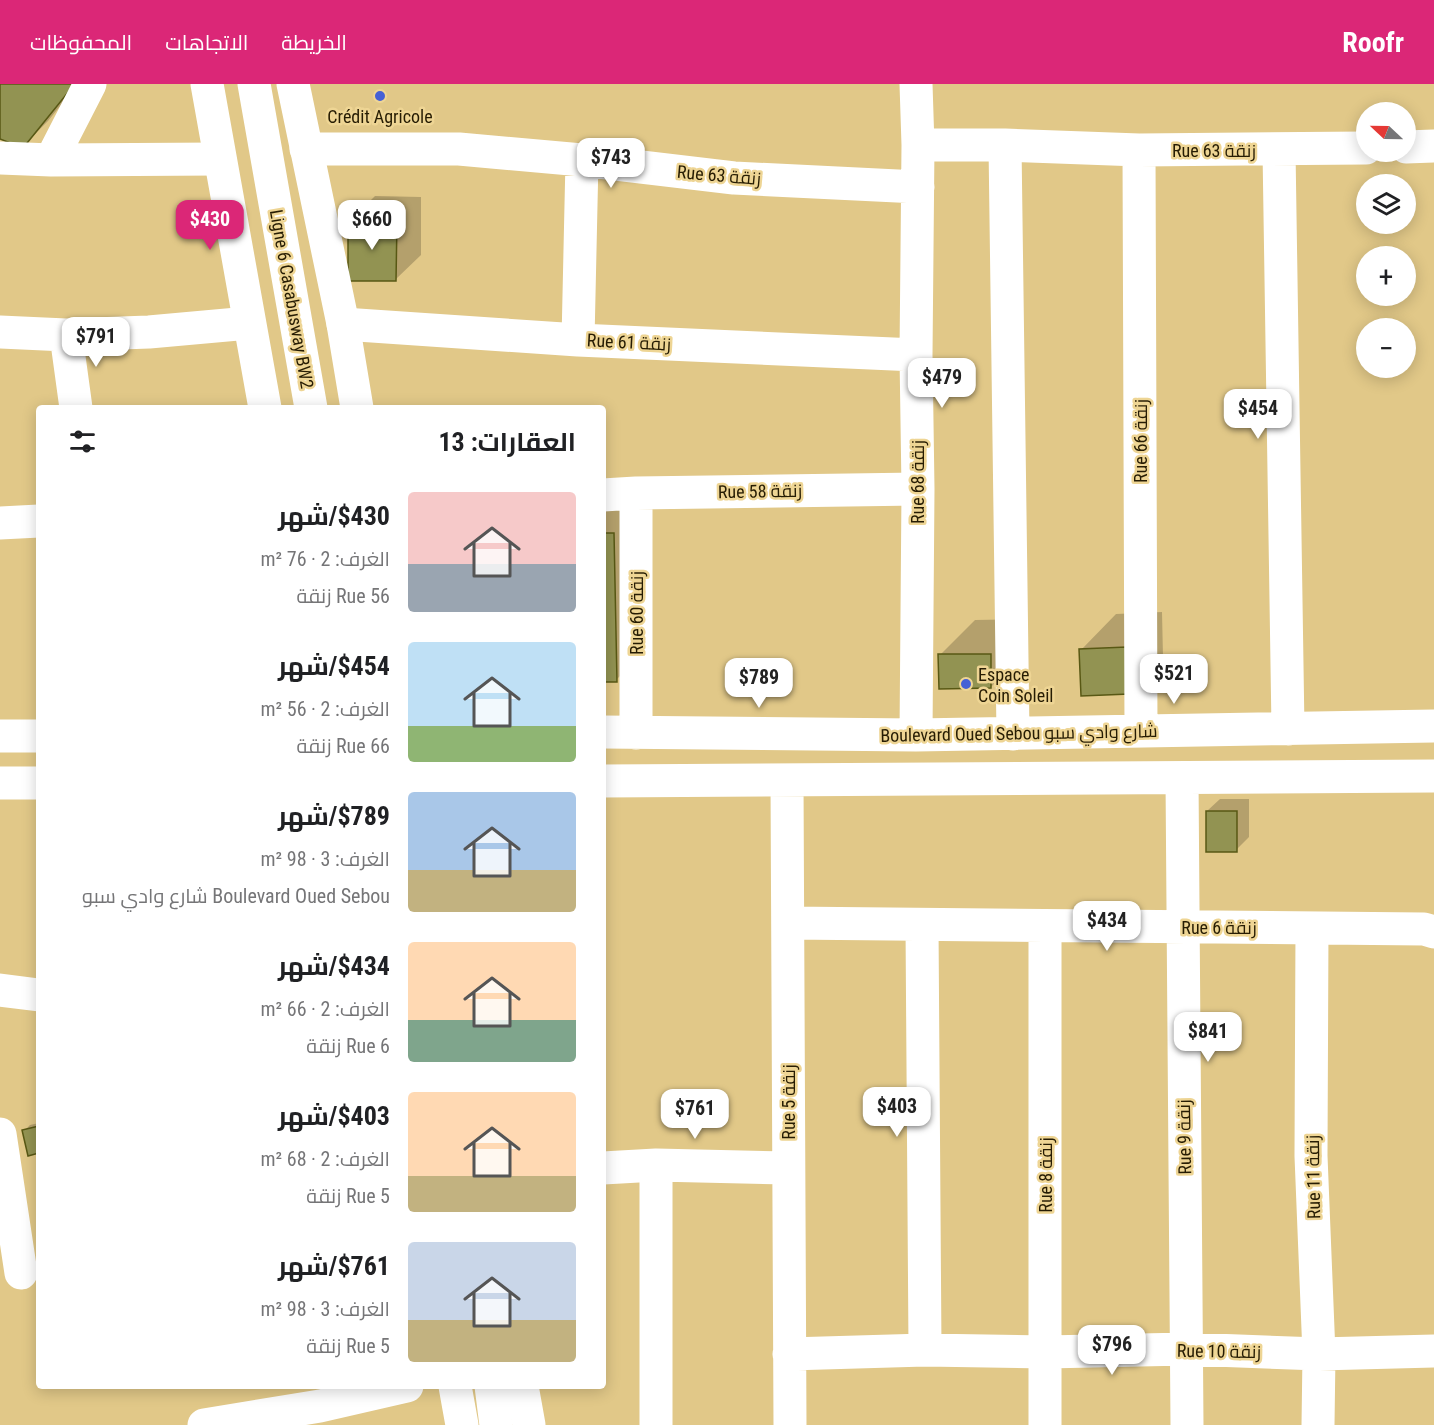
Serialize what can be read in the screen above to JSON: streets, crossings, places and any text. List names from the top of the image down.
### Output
{
  "streets": {
    "street": [
      "Rue 63 زنقة",
      "Ligne 6 Casabusway BW2",
      "Rue 61 زنقة",
      "Rue 66 زنقة",
      "Rue 68 زنقة",
      "Rue 58 زنقة",
      "Rue 60 زنقة",
      "Boulevard Oued Sebou شارع وادي سبو",
      "Rue 6 زنقة",
      "Rue 5 زنقة",
      "Rue 9 زنقة",
      "Rue 8 زنقة",
      "Rue 11 زنقة",
      "Rue 10 زنقة"
    ]
  },
  "crossings": [
    ["Rue 63 زنقة", "Rue 66 زنقة"],
    ["Rue 63 زنقة", "Rue 68 زنقة"],
    ["Rue 61 زنقة", "Rue 68 زنقة"],
    ["Rue 66 زنقة", "Boulevard Oued Sebou شارع وادي سبو"],
    ["Rue 68 زنقة", "Rue 58 زنقة"],
    ["Rue 68 زنقة", "Boulevard Oued Sebou شارع وادي سبو"],
    ["Rue 58 زنقة", "Rue 60 زنقة"],
    ["Rue 60 زنقة", "Boulevard Oued Sebou شارع وادي سبو"],
    ["Rue 6 زنقة", "Rue 5 زنقة"],
    ["Rue 6 زنقة", "Rue 9 زنقة"],
    ["Rue 6 زنقة", "Rue 8 زنقة"],
    ["Rue 6 زنقة", "Rue 11 زنقة"],
    ["Rue 5 زنقة", "Rue 10 زنقة"],
    ["Rue 9 زنقة", "Rue 10 زنقة"],
    ["Rue 8 زنقة", "Rue 10 زنقة"],
    ["Rue 11 زنقة", "Rue 10 زنقة"]
  ],
  "places": ["Crédit Agricole", "Espace Coin Soleil"],
  "north": "left",
  "page": {
    "header": "Roofr",
    "nav": ["الخريطة", "الاتجاهات", "المحفوظات"],
    "map_buttons": ["+", "−"],
    "price": [
      "$743",
      "$430",
      "$660",
      "$791",
      "$479",
      "$454",
      "$521",
      "$789",
      "$434",
      "$841",
      "$403",
      "$761",
      "$796"
    ],
    "heading": "العقارات: 13",
    "list": [
      {
        "name": "$430/شهر",
        "note": "الغرف: 2 · 76 m² · Rue 56 زنقة"
      },
      {
        "name": "$454/شهر",
        "note": "الغرف: 2 · 56 m² · Rue 66 زنقة"
      },
      {
        "name": "$789/شهر",
        "note": "الغرف: 3 · 98 m² · Boulevard Oued Sebou شارع وادي سبو"
      },
      {
        "name": "$434/شهر",
        "note": "الغرف: 2 · 66 m² · Rue 6 زنقة"
      },
      {
        "name": "$403/شهر",
        "note": "الغرف: 2 · 68 m² · Rue 5 زنقة"
      },
      {
        "name": "$761/شهر",
        "note": "الغرف: 3 · 98 m² · Rue 5 زنقة"
      }
    ]
  }
}
